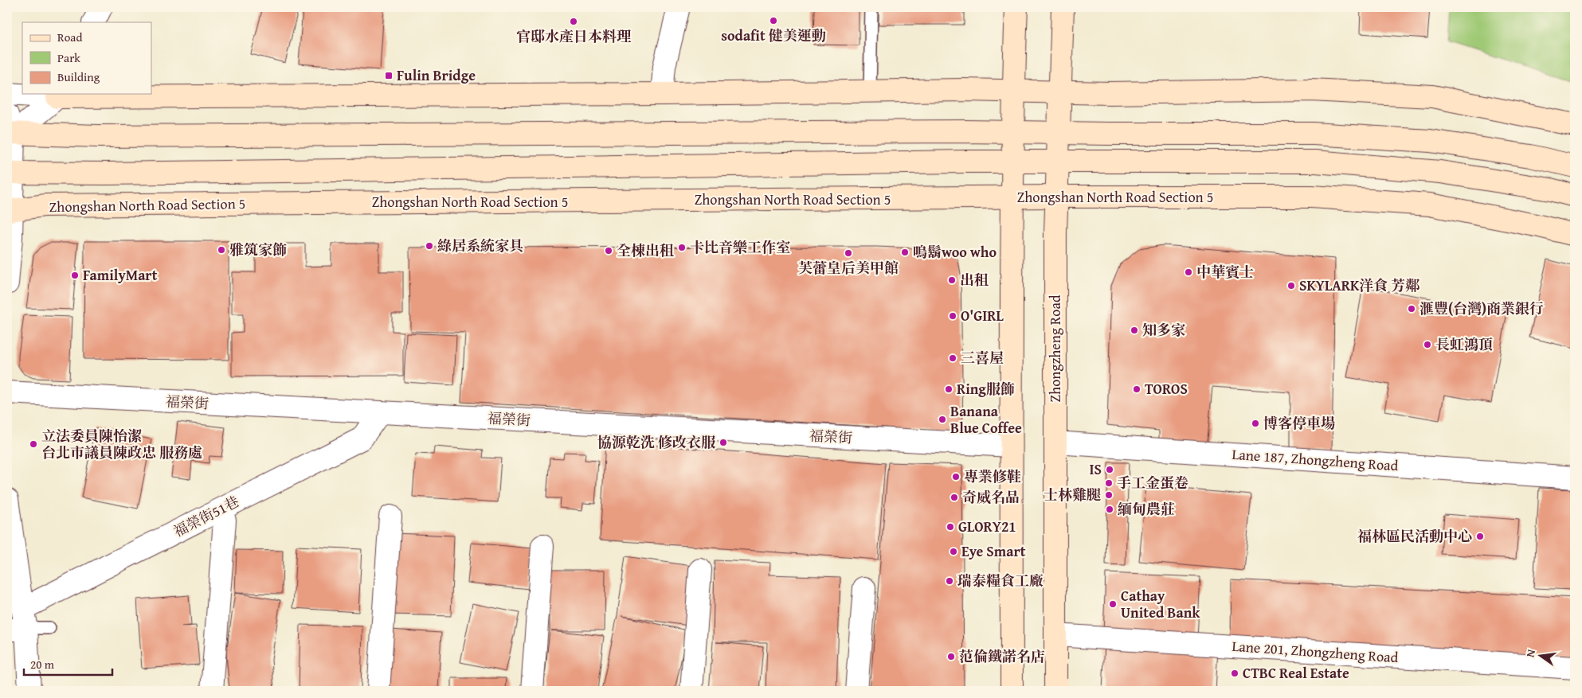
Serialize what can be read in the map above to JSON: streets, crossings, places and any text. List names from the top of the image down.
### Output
{
  "streets": {
    "main road": ["Zhongshan North Road Section 5", "Zhongzheng Road"],
    "street": [
      "福榮街",
      "Lane 187, Zhongzheng Road",
      "福榮街51巷",
      "Lane 201, Zhongzheng Road"
    ]
  },
  "crossings": [
    ["Zhongshan North Road Section 5", "Zhongzheng Road"],
    ["Zhongzheng Road", "Lane 187, Zhongzheng Road"],
    ["Zhongzheng Road", "Lane 201, Zhongzheng Road"],
    ["福榮街", "福榮街51巷"]
  ],
  "places": {
    "other": [
      "sodafit 健美運動",
      "官邸水產日本料理",
      "綠居系統家具",
      "卡比音樂工作室",
      "雅筑家飾",
      "全棟出租",
      "嗚鬍woo who",
      "芙蕾皇后美甲館",
      "中華賓士",
      "FamilyMart",
      "出租",
      "SKYLARK洋食 芳鄰",
      "滙豐(台灣)商業銀行",
      "O'GIRL",
      "知多家",
      "長虹鴻頂",
      "三喜屋",
      "Ring服飾",
      "TOROS",
      "Banana Blue Coffee",
      "博客停車場",
      "協源乾洗 修改衣服",
      "立法委員陳怡潔 台北市議員陳政忠 服務處",
      "IS",
      "專業修鞋",
      "手工金蛋卷",
      "士林雞腿",
      "奇威名品",
      "緬甸農莊",
      "GLORY21",
      "福林區民活動中心",
      "Eye Smart",
      "瑞泰糧食工廠",
      "Cathay United Bank",
      "范倫鐵諾名店",
      "CTBC Real Estate"
    ],
    "transit": ["Fulin Bridge"]
  },
  "legend": ["Road", "Park", "Building"],
  "scale_bar": "20 m",
  "north": "left"
}
